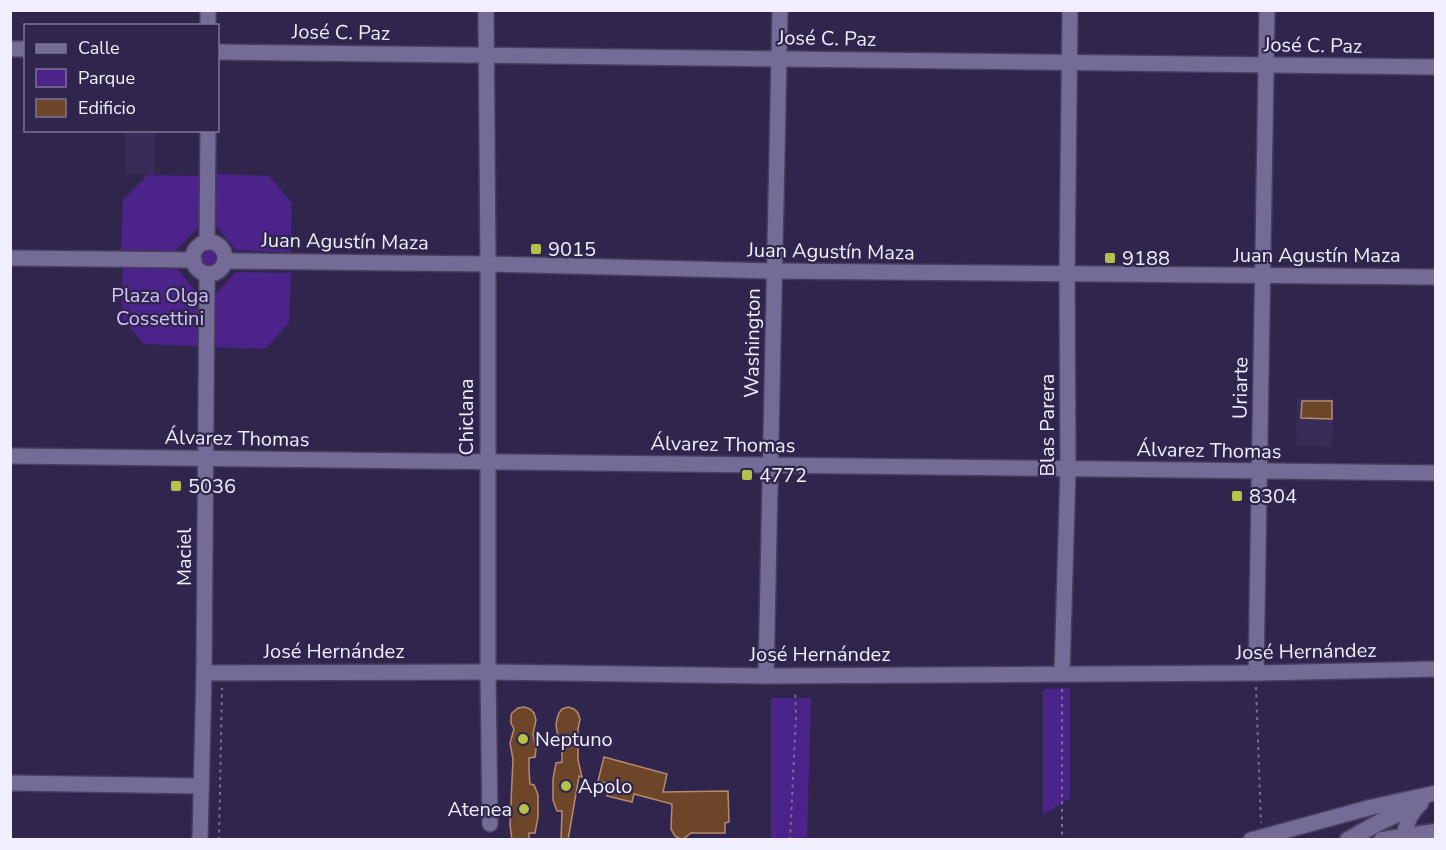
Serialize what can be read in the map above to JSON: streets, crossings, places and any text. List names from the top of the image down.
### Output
{
  "streets": {
    "street": [
      "José C. Paz",
      "Juan Agustín Maza",
      "Washington",
      "Uriarte",
      "Chiclana",
      "Blas Parera",
      "Álvarez Thomas",
      "Maciel",
      "José Hernández"
    ]
  },
  "crossings": [
    ["José C. Paz", "Washington"],
    ["José C. Paz", "Uriarte"],
    ["José C. Paz", "Chiclana"],
    ["José C. Paz", "Blas Parera"],
    ["Juan Agustín Maza", "Washington"],
    ["Juan Agustín Maza", "Uriarte"],
    ["Juan Agustín Maza", "Chiclana"],
    ["Juan Agustín Maza", "Blas Parera"],
    ["Juan Agustín Maza", "Maciel"],
    ["Washington", "Álvarez Thomas"],
    ["Washington", "José Hernández"],
    ["Uriarte", "Álvarez Thomas"],
    ["Uriarte", "José Hernández"],
    ["Chiclana", "Álvarez Thomas"],
    ["Chiclana", "José Hernández"],
    ["Blas Parera", "Álvarez Thomas"],
    ["Blas Parera", "José Hernández"],
    ["Álvarez Thomas", "Maciel"],
    ["Maciel", "José Hernández"]
  ],
  "parks": ["Plaza Olga Cossettini"],
  "places": {
    "transit": [
      "9015",
      "9188",
      "4772",
      "5036",
      "8304"
    ],
    "other": ["Neptuno", "Apolo", "Atenea"]
  },
  "legend": ["Calle", "Parque", "Edificio"]
}
